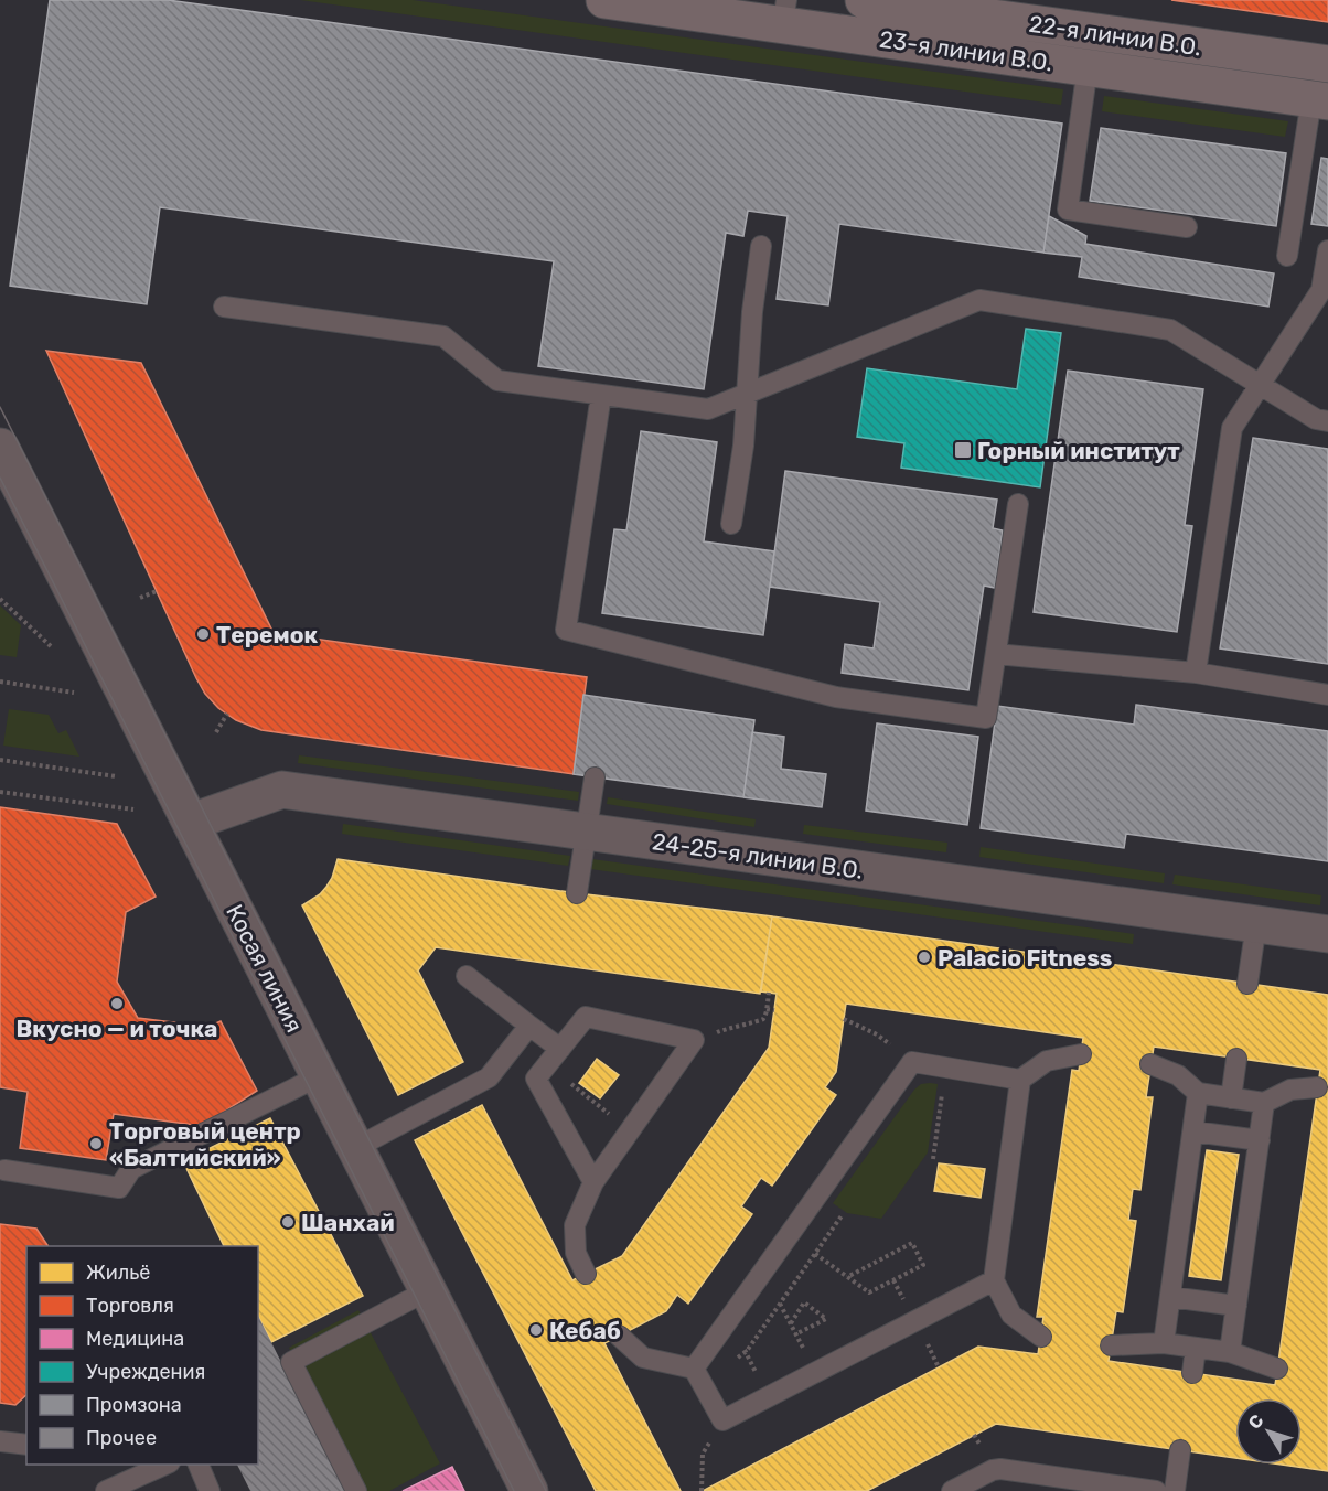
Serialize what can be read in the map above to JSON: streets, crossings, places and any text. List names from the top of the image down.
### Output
{
  "streets": {
    "street": [
      "22-я линии В.О.",
      "23-я линии В.О.",
      "24-25-я линии В.О.",
      "Косая линия"
    ]
  },
  "crossings": [
    ["24-25-я линии В.О.", "Косая линия"]
  ],
  "places": {
    "transit": ["Горный институт"],
    "other": [
      "Теремок",
      "Palacio Fitness",
      "Вкусно — и точка",
      "Торговый центр «Балтийский»",
      "Шанхай",
      "Кебаб"
    ]
  },
  "legend": [
    "Жильё",
    "Торговля",
    "Медицина",
    "Учреждения",
    "Промзона",
    "Прочее"
  ],
  "north": "top left"
}
